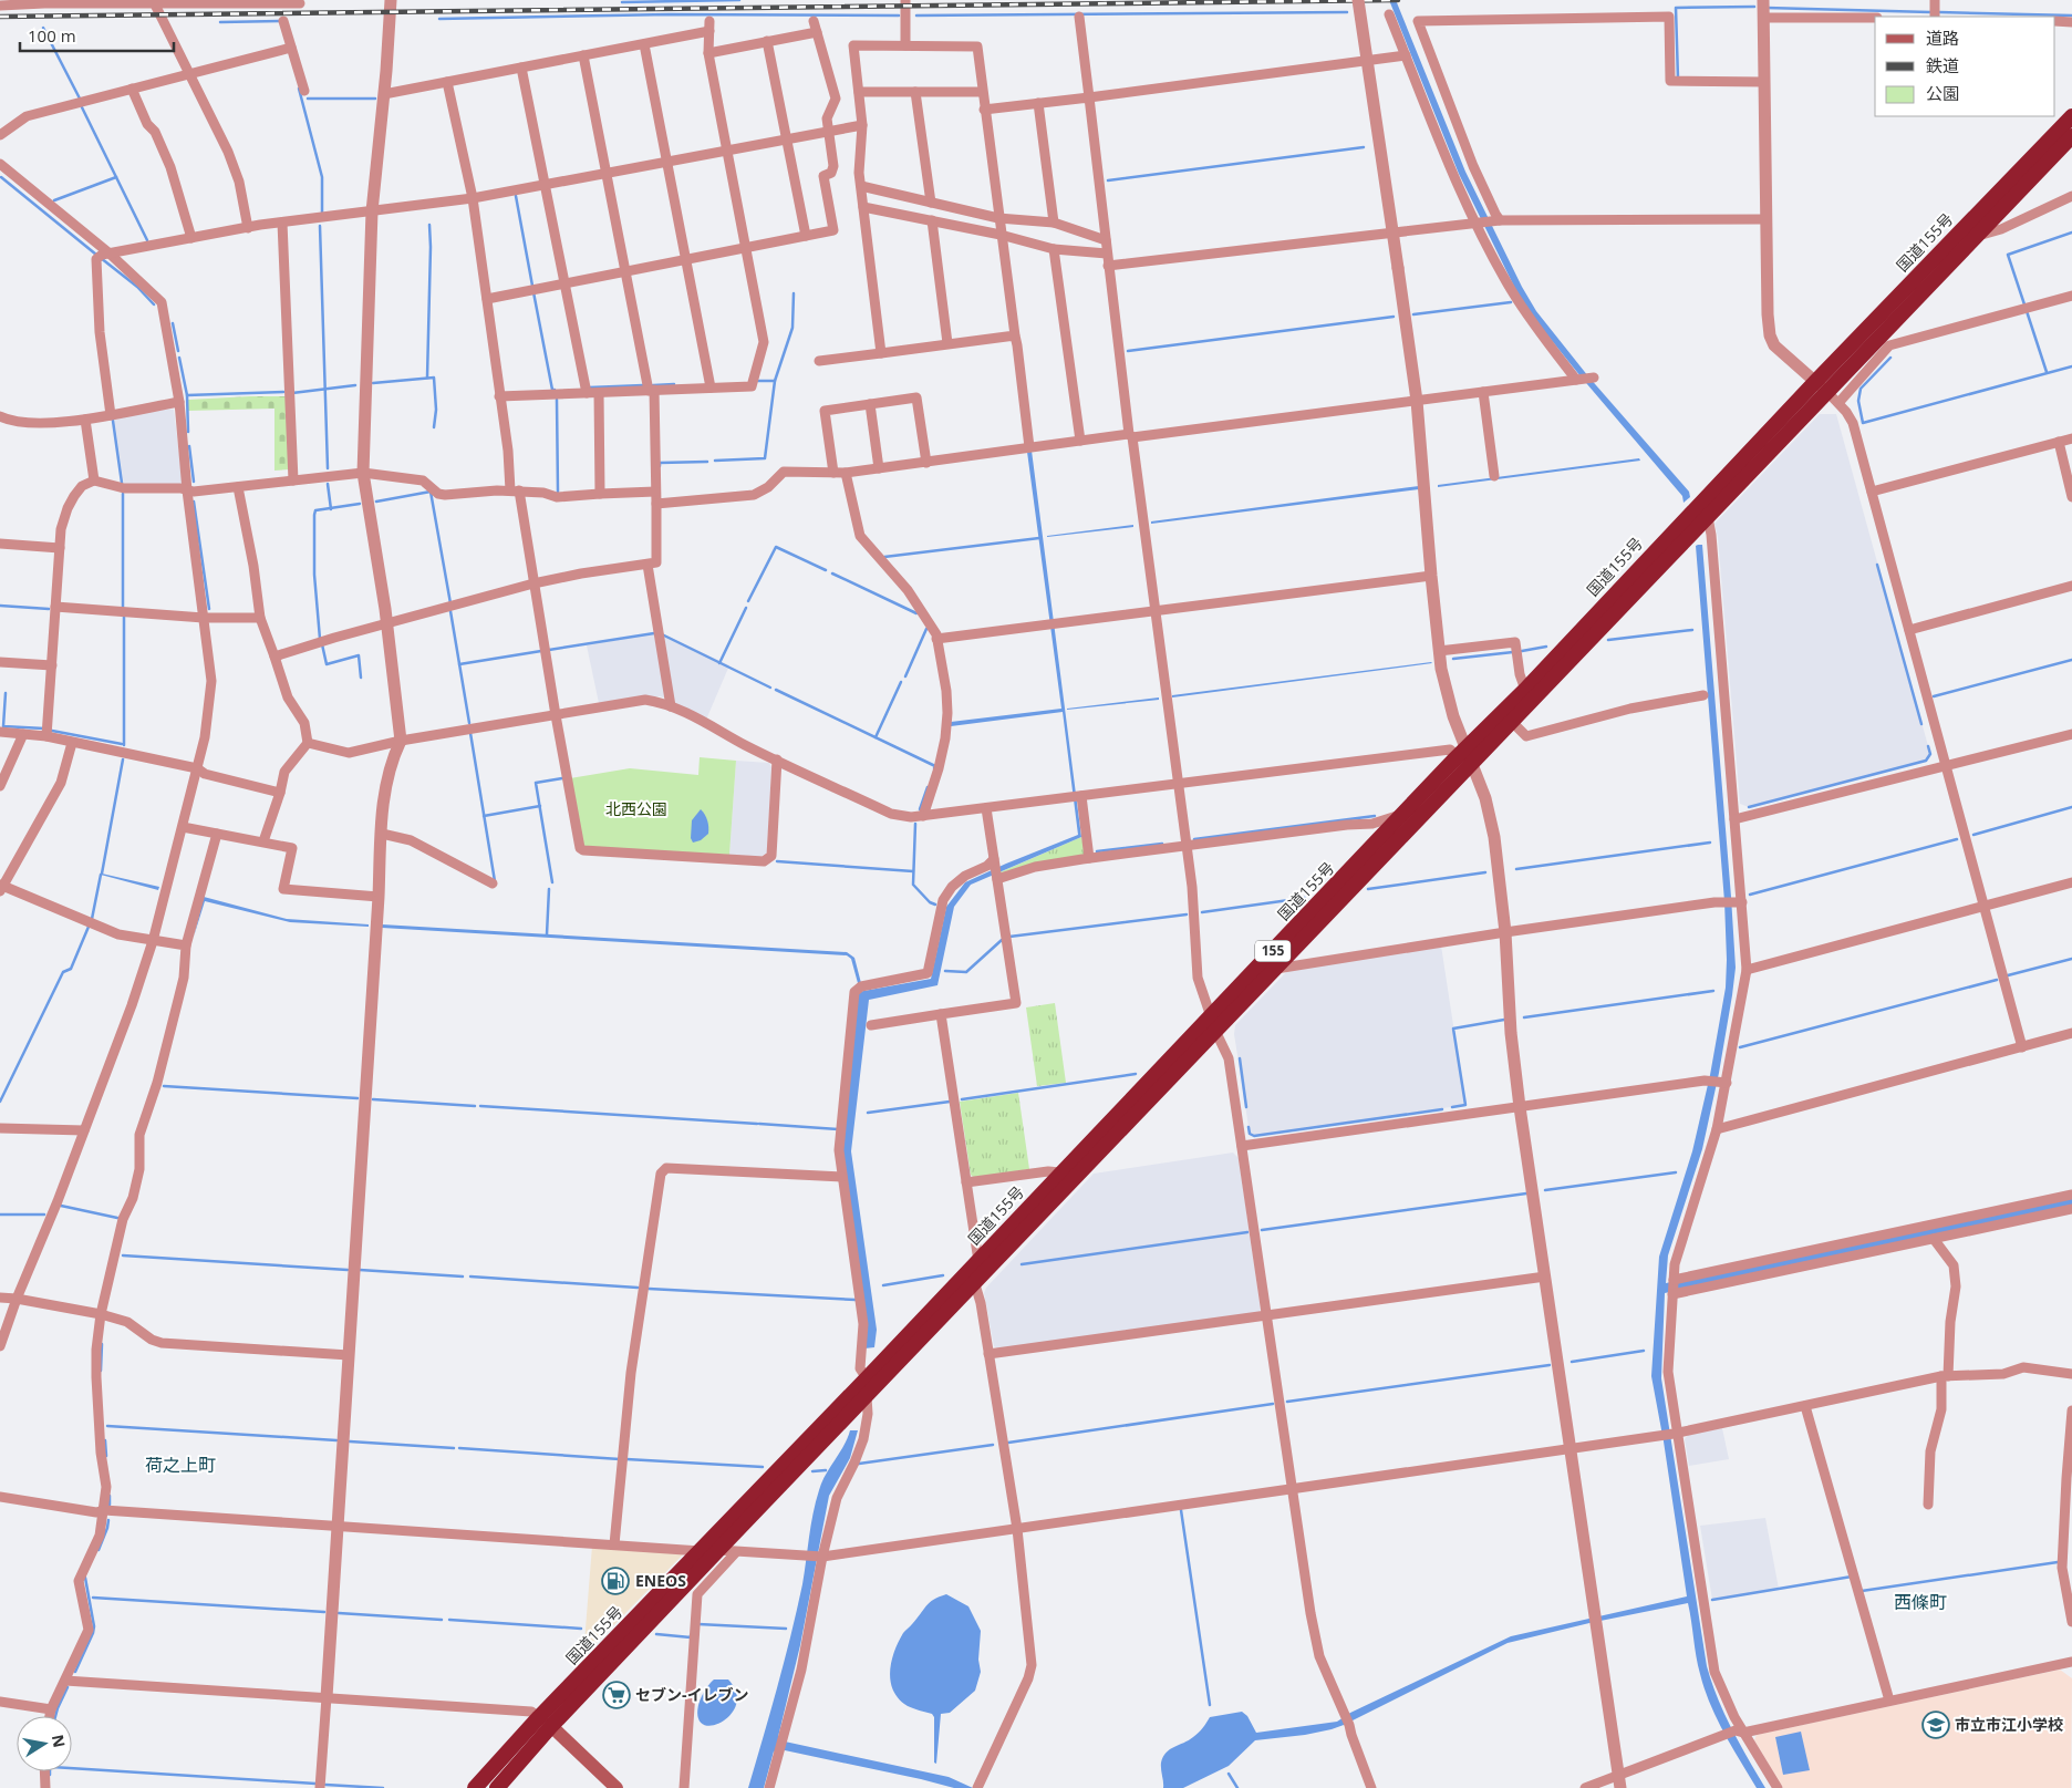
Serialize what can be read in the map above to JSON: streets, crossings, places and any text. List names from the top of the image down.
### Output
{
  "streets": {
    "highway": ["国道155号", "155"]
  },
  "districts": ["荷之上町", "西條町"],
  "parks": ["北西公園"],
  "places": {
    "fuel station": ["ENEOS"],
    "supermarket": ["セブン-イレブン"],
    "school or university": ["市立市江小学校"]
  },
  "legend": ["道路", "鉄道", "公園"],
  "scale_bar": "100 m",
  "north": "right"
}
